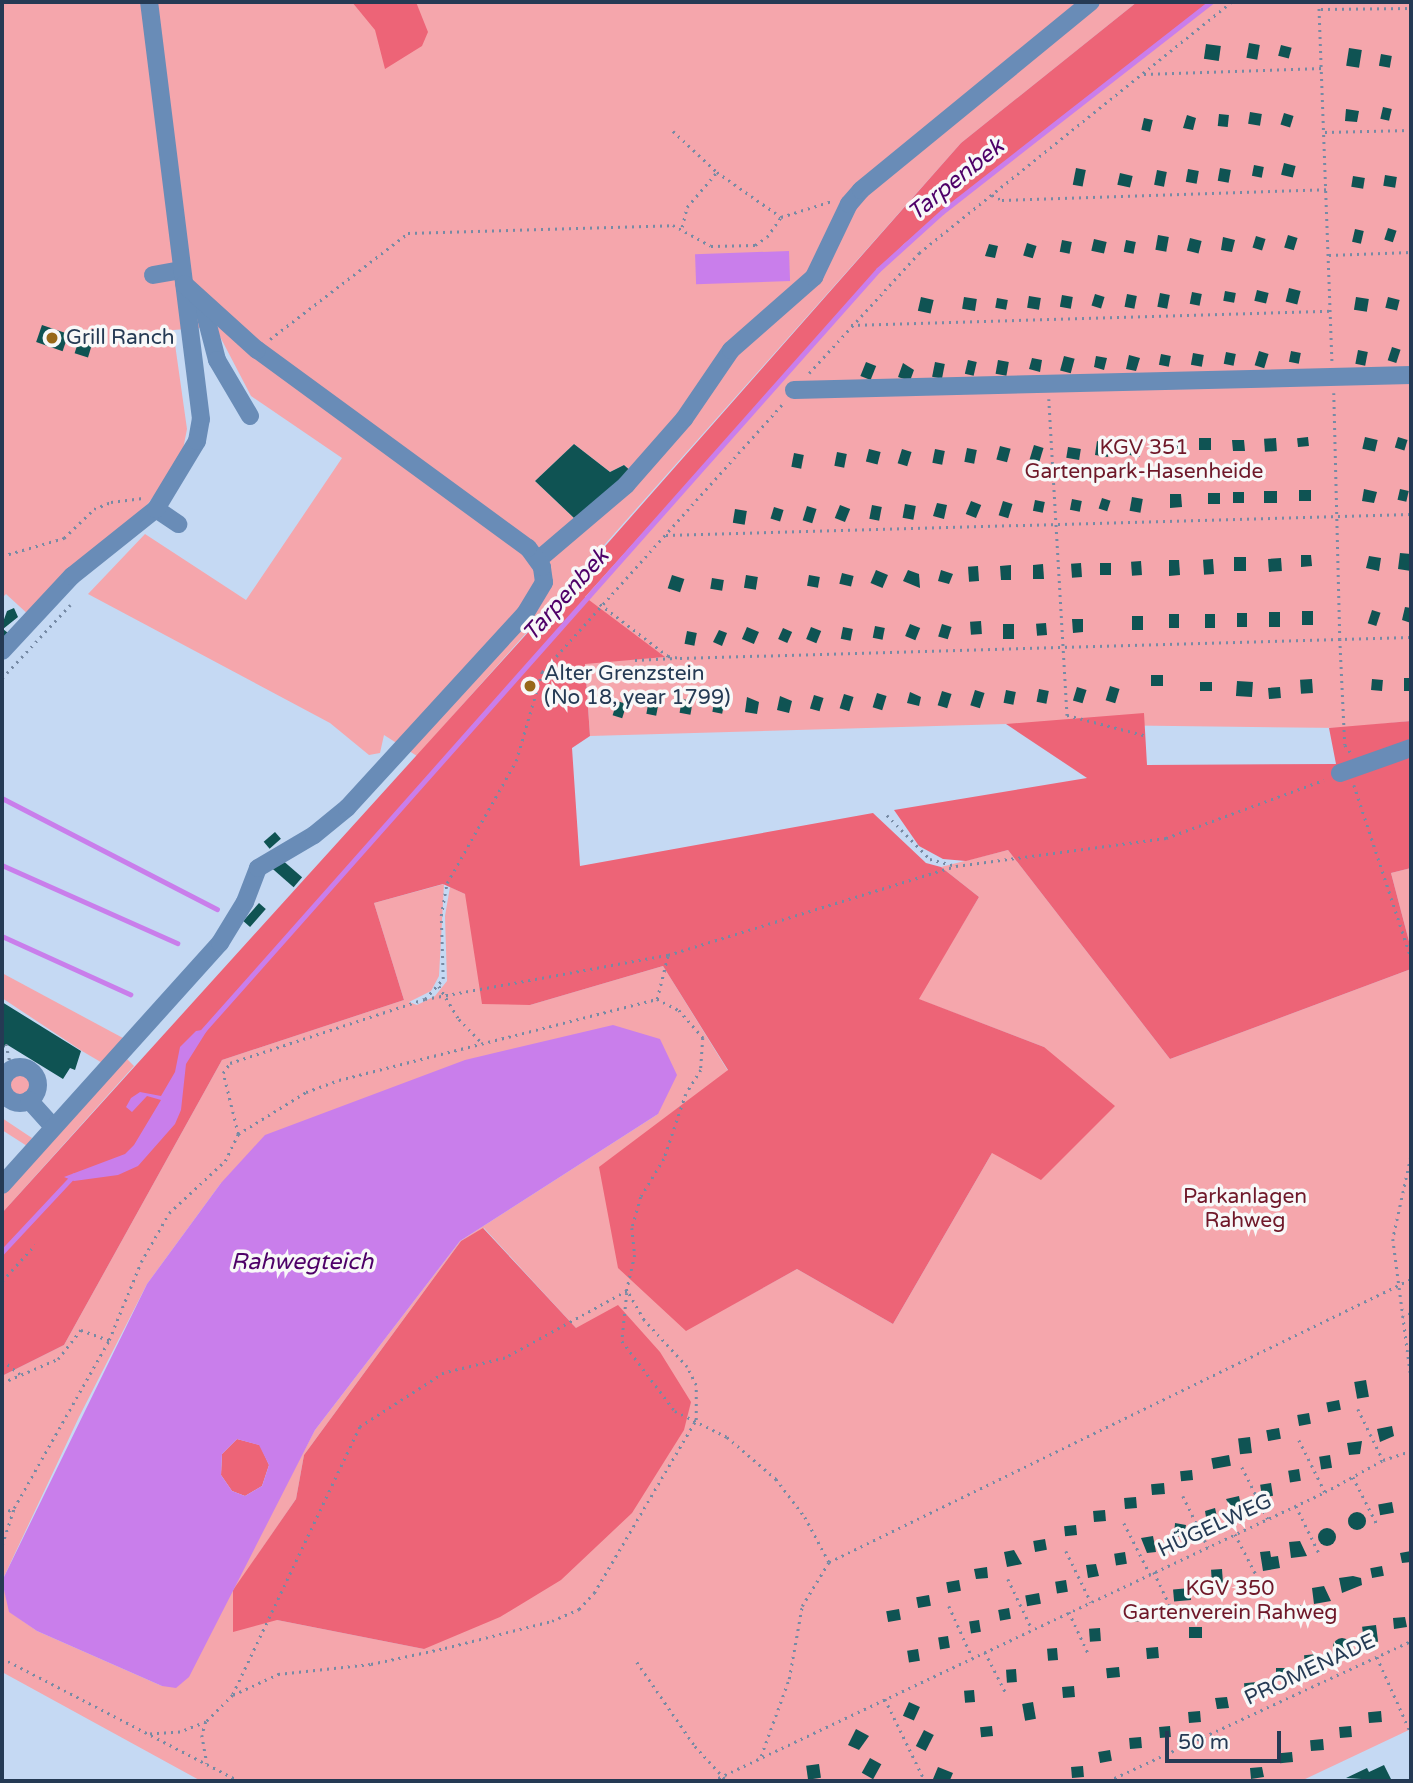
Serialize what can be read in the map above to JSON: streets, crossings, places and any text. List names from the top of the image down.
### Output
{
  "streets": {
    "path": ["HÜGELWEG", "PROMENADE"]
  },
  "water": ["Tarpenbek", "Rahwegteich"],
  "parks": ["KGV 351 Gartenpark-Hasenheide", "Parkanlagen Rahweg", "KGV 350 Gartenverein Rahweg"],
  "places": ["Grill Ranch", "Alter Grenzstein (No 18, year 1799)"],
  "scale_bar": "50 m"
}
